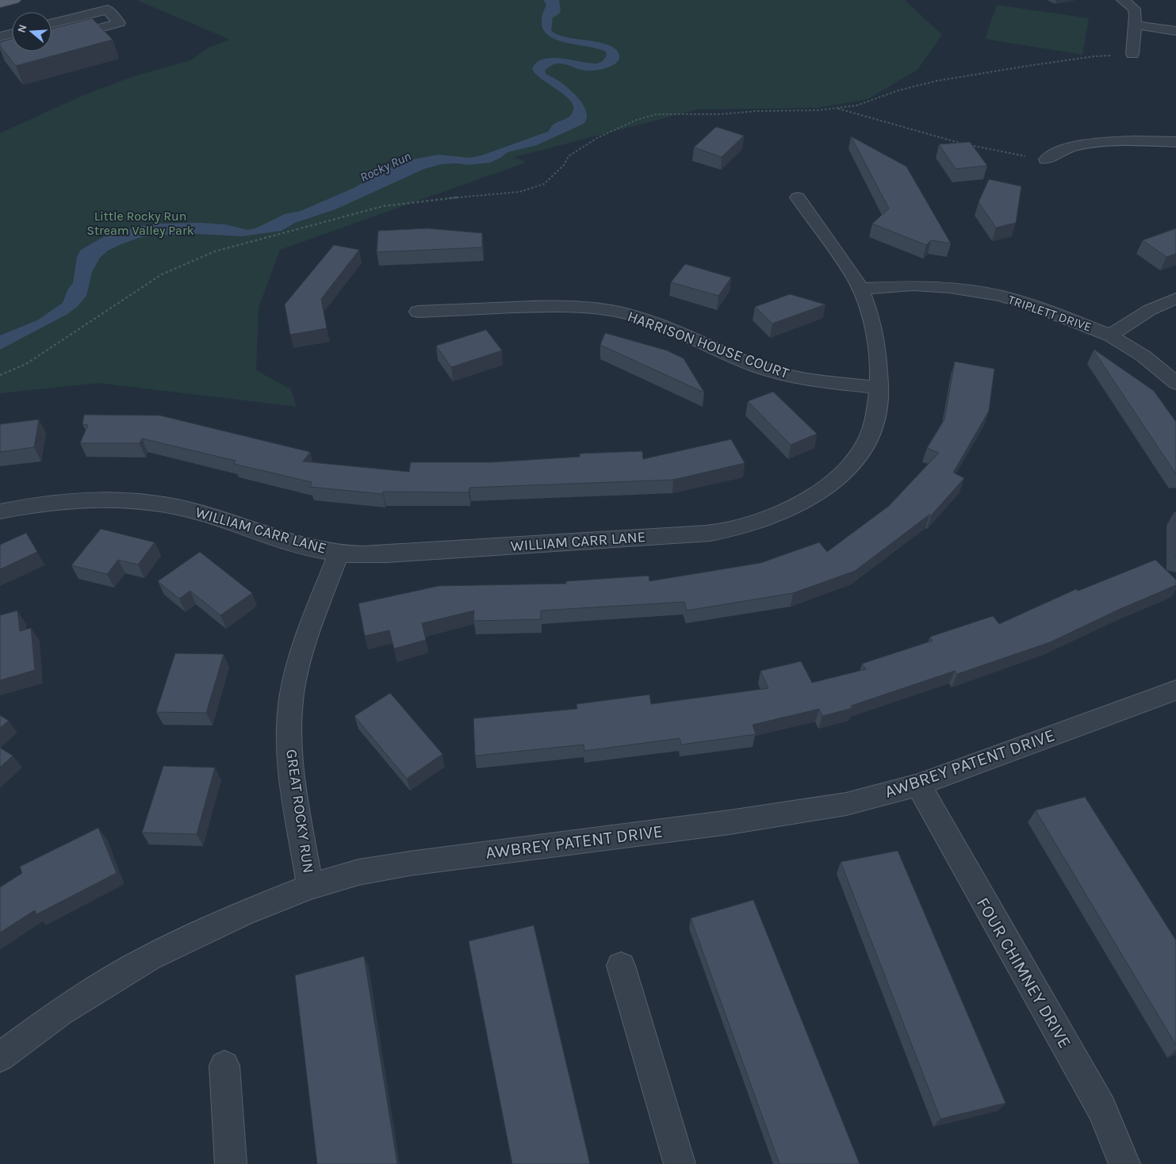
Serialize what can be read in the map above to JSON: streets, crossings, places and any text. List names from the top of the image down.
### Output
{
  "streets": {
    "street": [
      "TRIPLETT DRIVE",
      "HARRISON HOUSE COURT",
      "WILLIAM CARR LANE",
      "AWBREY PATENT DRIVE",
      "GREAT ROCKY RUN",
      "FOUR CHIMNEY DRIVE"
    ]
  },
  "crossings": [
    ["TRIPLETT DRIVE", "WILLIAM CARR LANE"],
    ["HARRISON HOUSE COURT", "WILLIAM CARR LANE"],
    ["WILLIAM CARR LANE", "GREAT ROCKY RUN"],
    ["AWBREY PATENT DRIVE", "GREAT ROCKY RUN"],
    ["AWBREY PATENT DRIVE", "FOUR CHIMNEY DRIVE"]
  ],
  "water": ["Rocky Run"],
  "parks": ["Little Rocky Run Stream Valley Park"],
  "north": "left"
}
